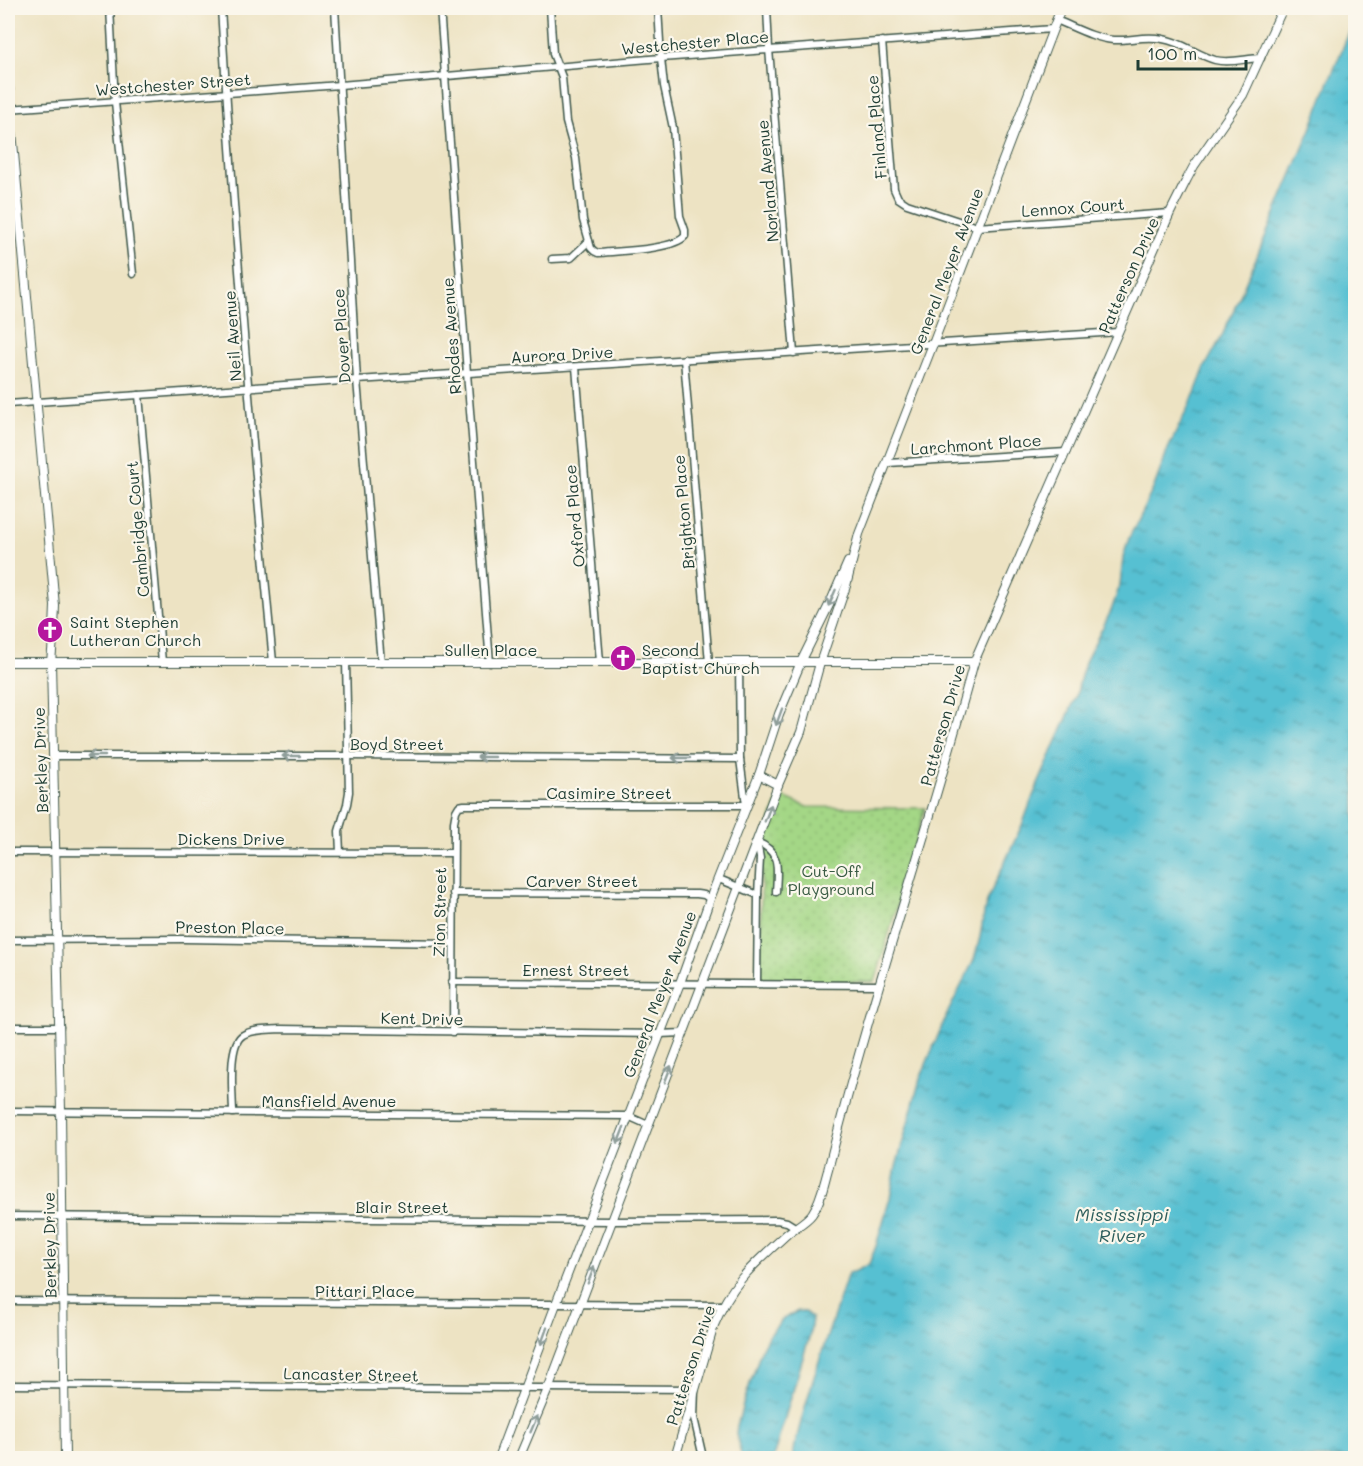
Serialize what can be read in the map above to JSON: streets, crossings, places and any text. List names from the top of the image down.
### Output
{
  "streets": {
    "street": [
      "Westchester Place",
      "Westchester Street",
      "Finland Place",
      "Norland Avenue",
      "Lennox Court",
      "General Meyer Avenue",
      "Patterson Drive",
      "Neil Avenue",
      "Dover Place",
      "Rhodes Avenue",
      "Aurora Drive",
      "Larchmont Place",
      "Brighton Place",
      "Oxford Place",
      "Cambridge Court",
      "Sullen Place",
      "Boyd Street",
      "Berkley Drive",
      "Casimire Street",
      "Dickens Drive",
      "Carver Street",
      "Zion Street",
      "Preston Place",
      "Ernest Street",
      "Kent Drive",
      "Mansfield Avenue",
      "Blair Street",
      "Pittari Place",
      "Lancaster Street"
    ]
  },
  "crossings": [
    ["Westchester Place", "Westchester Street"],
    ["Westchester Place", "Finland Place"],
    ["Westchester Place", "Norland Avenue"],
    ["Westchester Place", "General Meyer Avenue"],
    ["Westchester Place", "Dover Place"],
    ["Westchester Place", "Rhodes Avenue"],
    ["Westchester Street", "Neil Avenue"],
    ["Westchester Street", "Dover Place"],
    ["Westchester Street", "Berkley Drive"],
    ["Finland Place", "Lennox Court"],
    ["Finland Place", "General Meyer Avenue"],
    ["Norland Avenue", "Aurora Drive"],
    ["Lennox Court", "General Meyer Avenue"],
    ["Lennox Court", "Patterson Drive"],
    ["General Meyer Avenue", "Aurora Drive"],
    ["General Meyer Avenue", "Larchmont Place"],
    ["General Meyer Avenue", "Sullen Place"],
    ["General Meyer Avenue", "Casimire Street"],
    ["General Meyer Avenue", "Carver Street"],
    ["General Meyer Avenue", "Ernest Street"],
    ["General Meyer Avenue", "Kent Drive"],
    ["General Meyer Avenue", "Mansfield Avenue"],
    ["General Meyer Avenue", "Blair Street"],
    ["General Meyer Avenue", "Pittari Place"],
    ["General Meyer Avenue", "Lancaster Street"],
    ["Patterson Drive", "Aurora Drive"],
    ["Patterson Drive", "Larchmont Place"],
    ["Patterson Drive", "Sullen Place"],
    ["Patterson Drive", "Ernest Street"],
    ["Patterson Drive", "Blair Street"],
    ["Patterson Drive", "Pittari Place"],
    ["Patterson Drive", "Lancaster Street"],
    ["Neil Avenue", "Aurora Drive"],
    ["Neil Avenue", "Sullen Place"],
    ["Dover Place", "Aurora Drive"],
    ["Dover Place", "Sullen Place"],
    ["Rhodes Avenue", "Aurora Drive"],
    ["Rhodes Avenue", "Sullen Place"],
    ["Aurora Drive", "Brighton Place"],
    ["Aurora Drive", "Oxford Place"],
    ["Aurora Drive", "Cambridge Court"],
    ["Aurora Drive", "Berkley Drive"],
    ["Brighton Place", "Sullen Place"],
    ["Oxford Place", "Sullen Place"],
    ["Cambridge Court", "Sullen Place"],
    ["Sullen Place", "Berkley Drive"],
    ["Boyd Street", "Berkley Drive"],
    ["Berkley Drive", "Dickens Drive"],
    ["Berkley Drive", "Preston Place"],
    ["Berkley Drive", "Mansfield Avenue"],
    ["Berkley Drive", "Blair Street"],
    ["Berkley Drive", "Pittari Place"],
    ["Berkley Drive", "Lancaster Street"],
    ["Casimire Street", "Zion Street"],
    ["Dickens Drive", "Zion Street"],
    ["Carver Street", "Zion Street"],
    ["Zion Street", "Preston Place"],
    ["Zion Street", "Ernest Street"],
    ["Zion Street", "Kent Drive"],
    ["Kent Drive", "Mansfield Avenue"]
  ],
  "one_way": ["Boyd Street"],
  "water": ["Mississippi River"],
  "parks": ["Cut-Off Playground"],
  "places": {
    "church": ["Saint Stephen Lutheran Church", "Second Baptist Church"]
  },
  "scale_bar": "100 m"
}
